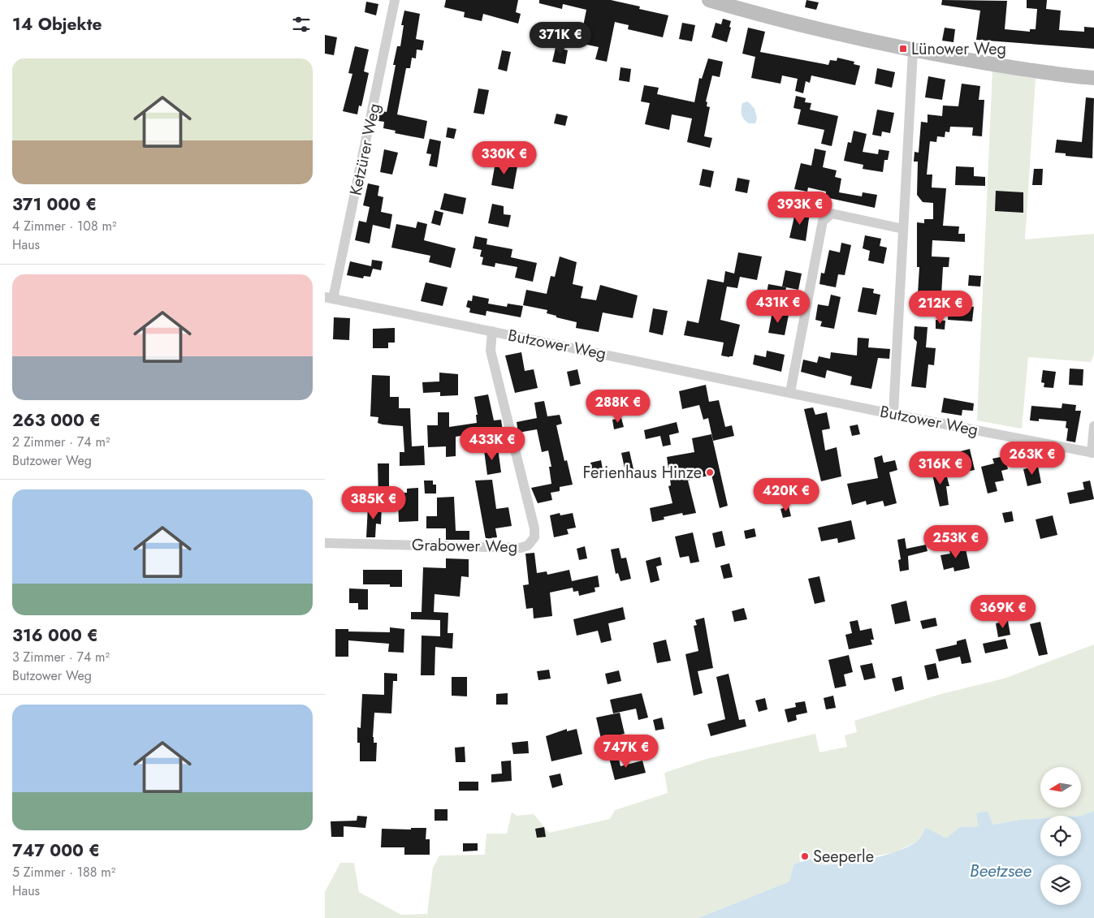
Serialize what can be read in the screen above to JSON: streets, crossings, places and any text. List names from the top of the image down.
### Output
{
  "streets": {
    "street": ["Ketzürer Weg", "Butzower Weg", "Grabower Weg"]
  },
  "crossings": [
    ["Ketzürer Weg", "Butzower Weg"],
    ["Butzower Weg", "Grabower Weg"]
  ],
  "water": ["Beetzsee"],
  "places": {
    "transit": ["Lünower Weg"],
    "other": ["Ferienhaus Hinze", "Seeperle"]
  },
  "north": "left",
  "page": {
    "heading": "14 Objekte",
    "price": [
      "371K €",
      "330K €",
      "393K €",
      "431K €",
      "212K €",
      "288K €",
      "433K €",
      "263K €",
      "316K €",
      "420K €",
      "385K €",
      "253K €",
      "369K €",
      "747K €"
    ],
    "list": [
      {
        "name": "371 000 €",
        "note": "4 Zimmer · 108 m² · Haus"
      },
      {
        "name": "263 000 €",
        "note": "2 Zimmer · 74 m² · Butzower Weg"
      },
      {
        "name": "316 000 €",
        "note": "3 Zimmer · 74 m² · Butzower Weg"
      },
      {
        "name": "747 000 €",
        "note": "5 Zimmer · 188 m² · Haus"
      }
    ]
  }
}
